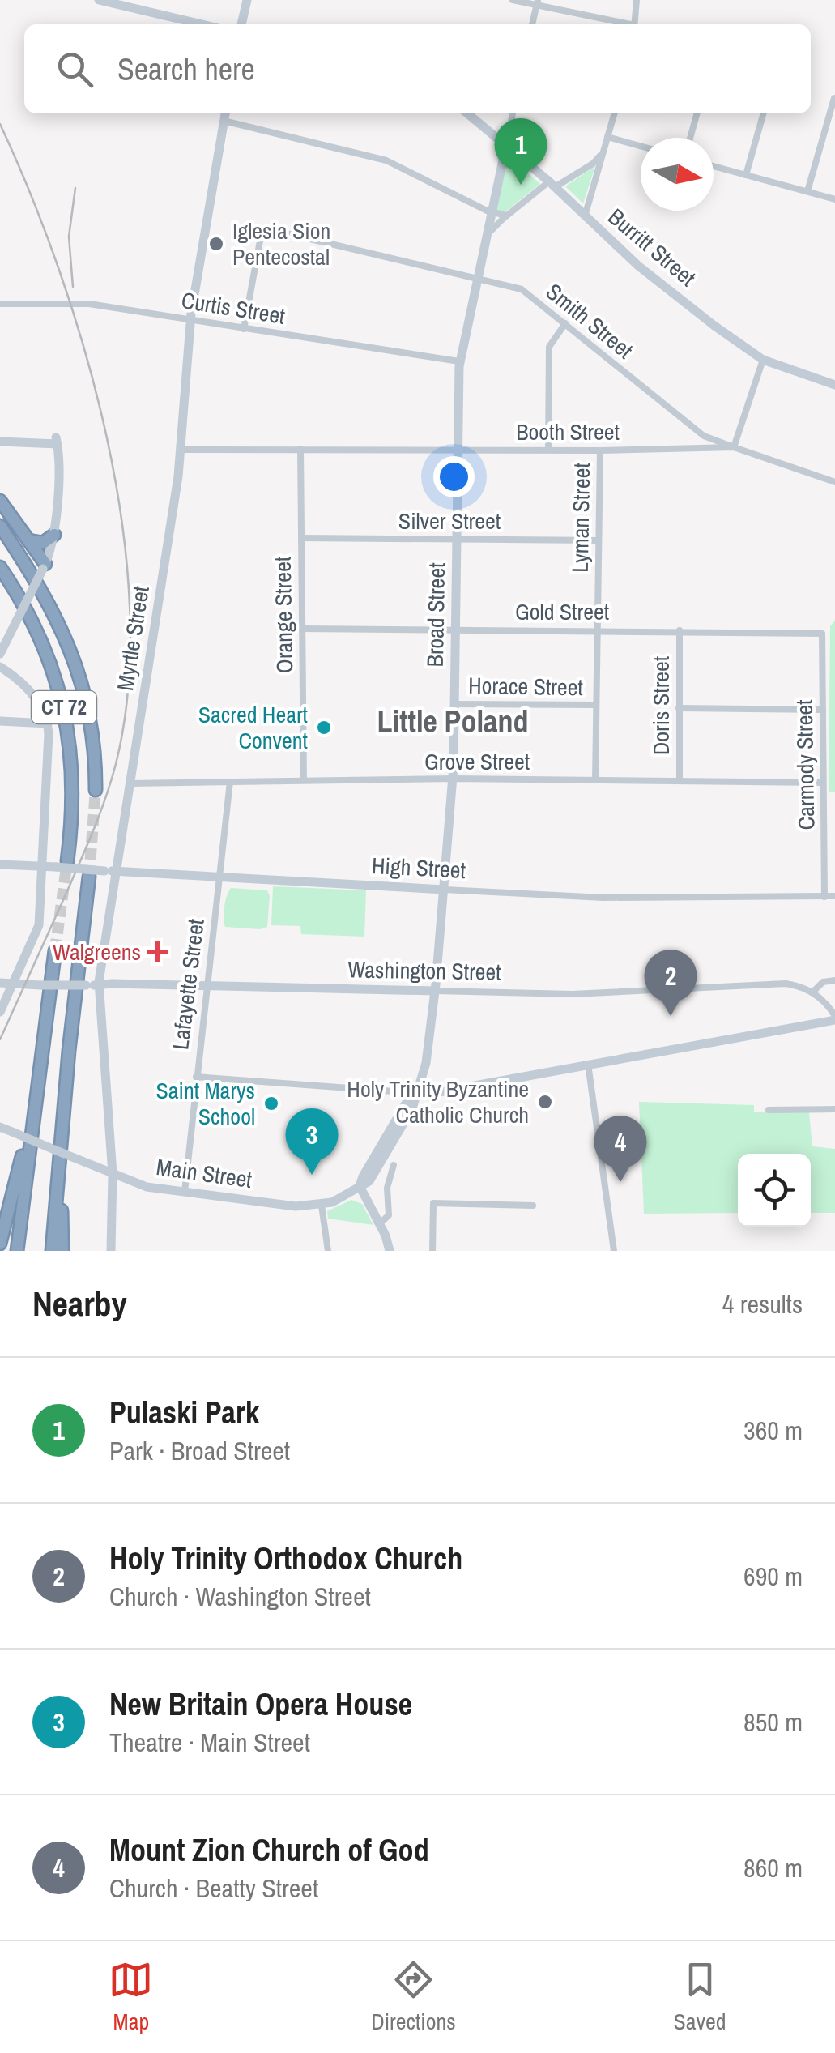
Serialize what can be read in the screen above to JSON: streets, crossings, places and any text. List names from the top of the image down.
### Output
{
  "streets": {
    "highway": ["CT 72"],
    "street": [
      "Burritt Street",
      "Curtis Street",
      "Smith Street",
      "Booth Street",
      "Lyman Street",
      "Silver Street",
      "Gold Street",
      "Orange Street",
      "Broad Street",
      "Myrtle Street",
      "Horace Street",
      "Doris Street",
      "Grove Street",
      "Carmody Street",
      "High Street",
      "Washington Street",
      "Lafayette Street",
      "Main Street"
    ]
  },
  "crossings": [
    ["Burritt Street", "Broad Street"],
    ["Curtis Street", "Smith Street"],
    ["Curtis Street", "Broad Street"],
    ["Curtis Street", "Myrtle Street"],
    ["Smith Street", "Booth Street"],
    ["Smith Street", "Broad Street"],
    ["Booth Street", "Lyman Street"],
    ["Booth Street", "Orange Street"],
    ["Booth Street", "Broad Street"],
    ["Booth Street", "Myrtle Street"],
    ["Lyman Street", "Silver Street"],
    ["Lyman Street", "Gold Street"],
    ["Lyman Street", "Horace Street"],
    ["Lyman Street", "Grove Street"],
    ["Silver Street", "Orange Street"],
    ["Silver Street", "Broad Street"],
    ["Gold Street", "Orange Street"],
    ["Gold Street", "Broad Street"],
    ["Gold Street", "Doris Street"],
    ["Gold Street", "Carmody Street"],
    ["Orange Street", "Grove Street"],
    ["Broad Street", "Horace Street"],
    ["Broad Street", "Grove Street"],
    ["Broad Street", "High Street"],
    ["Broad Street", "Washington Street"],
    ["Broad Street", "Main Street"],
    ["Myrtle Street", "Grove Street"],
    ["Myrtle Street", "High Street"],
    ["Myrtle Street", "Washington Street"],
    ["Myrtle Street", "Main Street"],
    ["Doris Street", "Grove Street"],
    ["CT 72", "High Street"],
    ["Grove Street", "Carmody Street"],
    ["Grove Street", "Lafayette Street"],
    ["Carmody Street", "High Street"],
    ["High Street", "Lafayette Street"],
    ["Washington Street", "Lafayette Street"],
    ["Lafayette Street", "Main Street"]
  ],
  "districts": ["Little Poland"],
  "places": {
    "other": [
      "Iglesia Sion Pentecostal",
      "Sacred Heart Convent",
      "Holy Trinity Byzantine Catholic Church",
      "Saint Marys School"
    ],
    "health": ["Walgreens"]
  },
  "north": "right",
  "page": {
    "search": "Search here",
    "pins": [
      "1",
      "2",
      "3",
      "4"
    ],
    "heading": ["Nearby", "4 results"],
    "list": [
      {
        "mark": "1",
        "name": "Pulaski Park",
        "note": "Park · Broad Street",
        "value": "360 m"
      },
      {
        "mark": "2",
        "name": "Holy Trinity Orthodox Church",
        "note": "Church · Washington Street",
        "value": "690 m"
      },
      {
        "mark": "3",
        "name": "New Britain Opera House",
        "note": "Theatre · Main Street",
        "value": "850 m"
      },
      {
        "mark": "4",
        "name": "Mount Zion Church of God",
        "note": "Church · Beatty Street",
        "value": "860 m"
      }
    ],
    "nav": ["Map", "Directions", "Saved"]
  }
}
